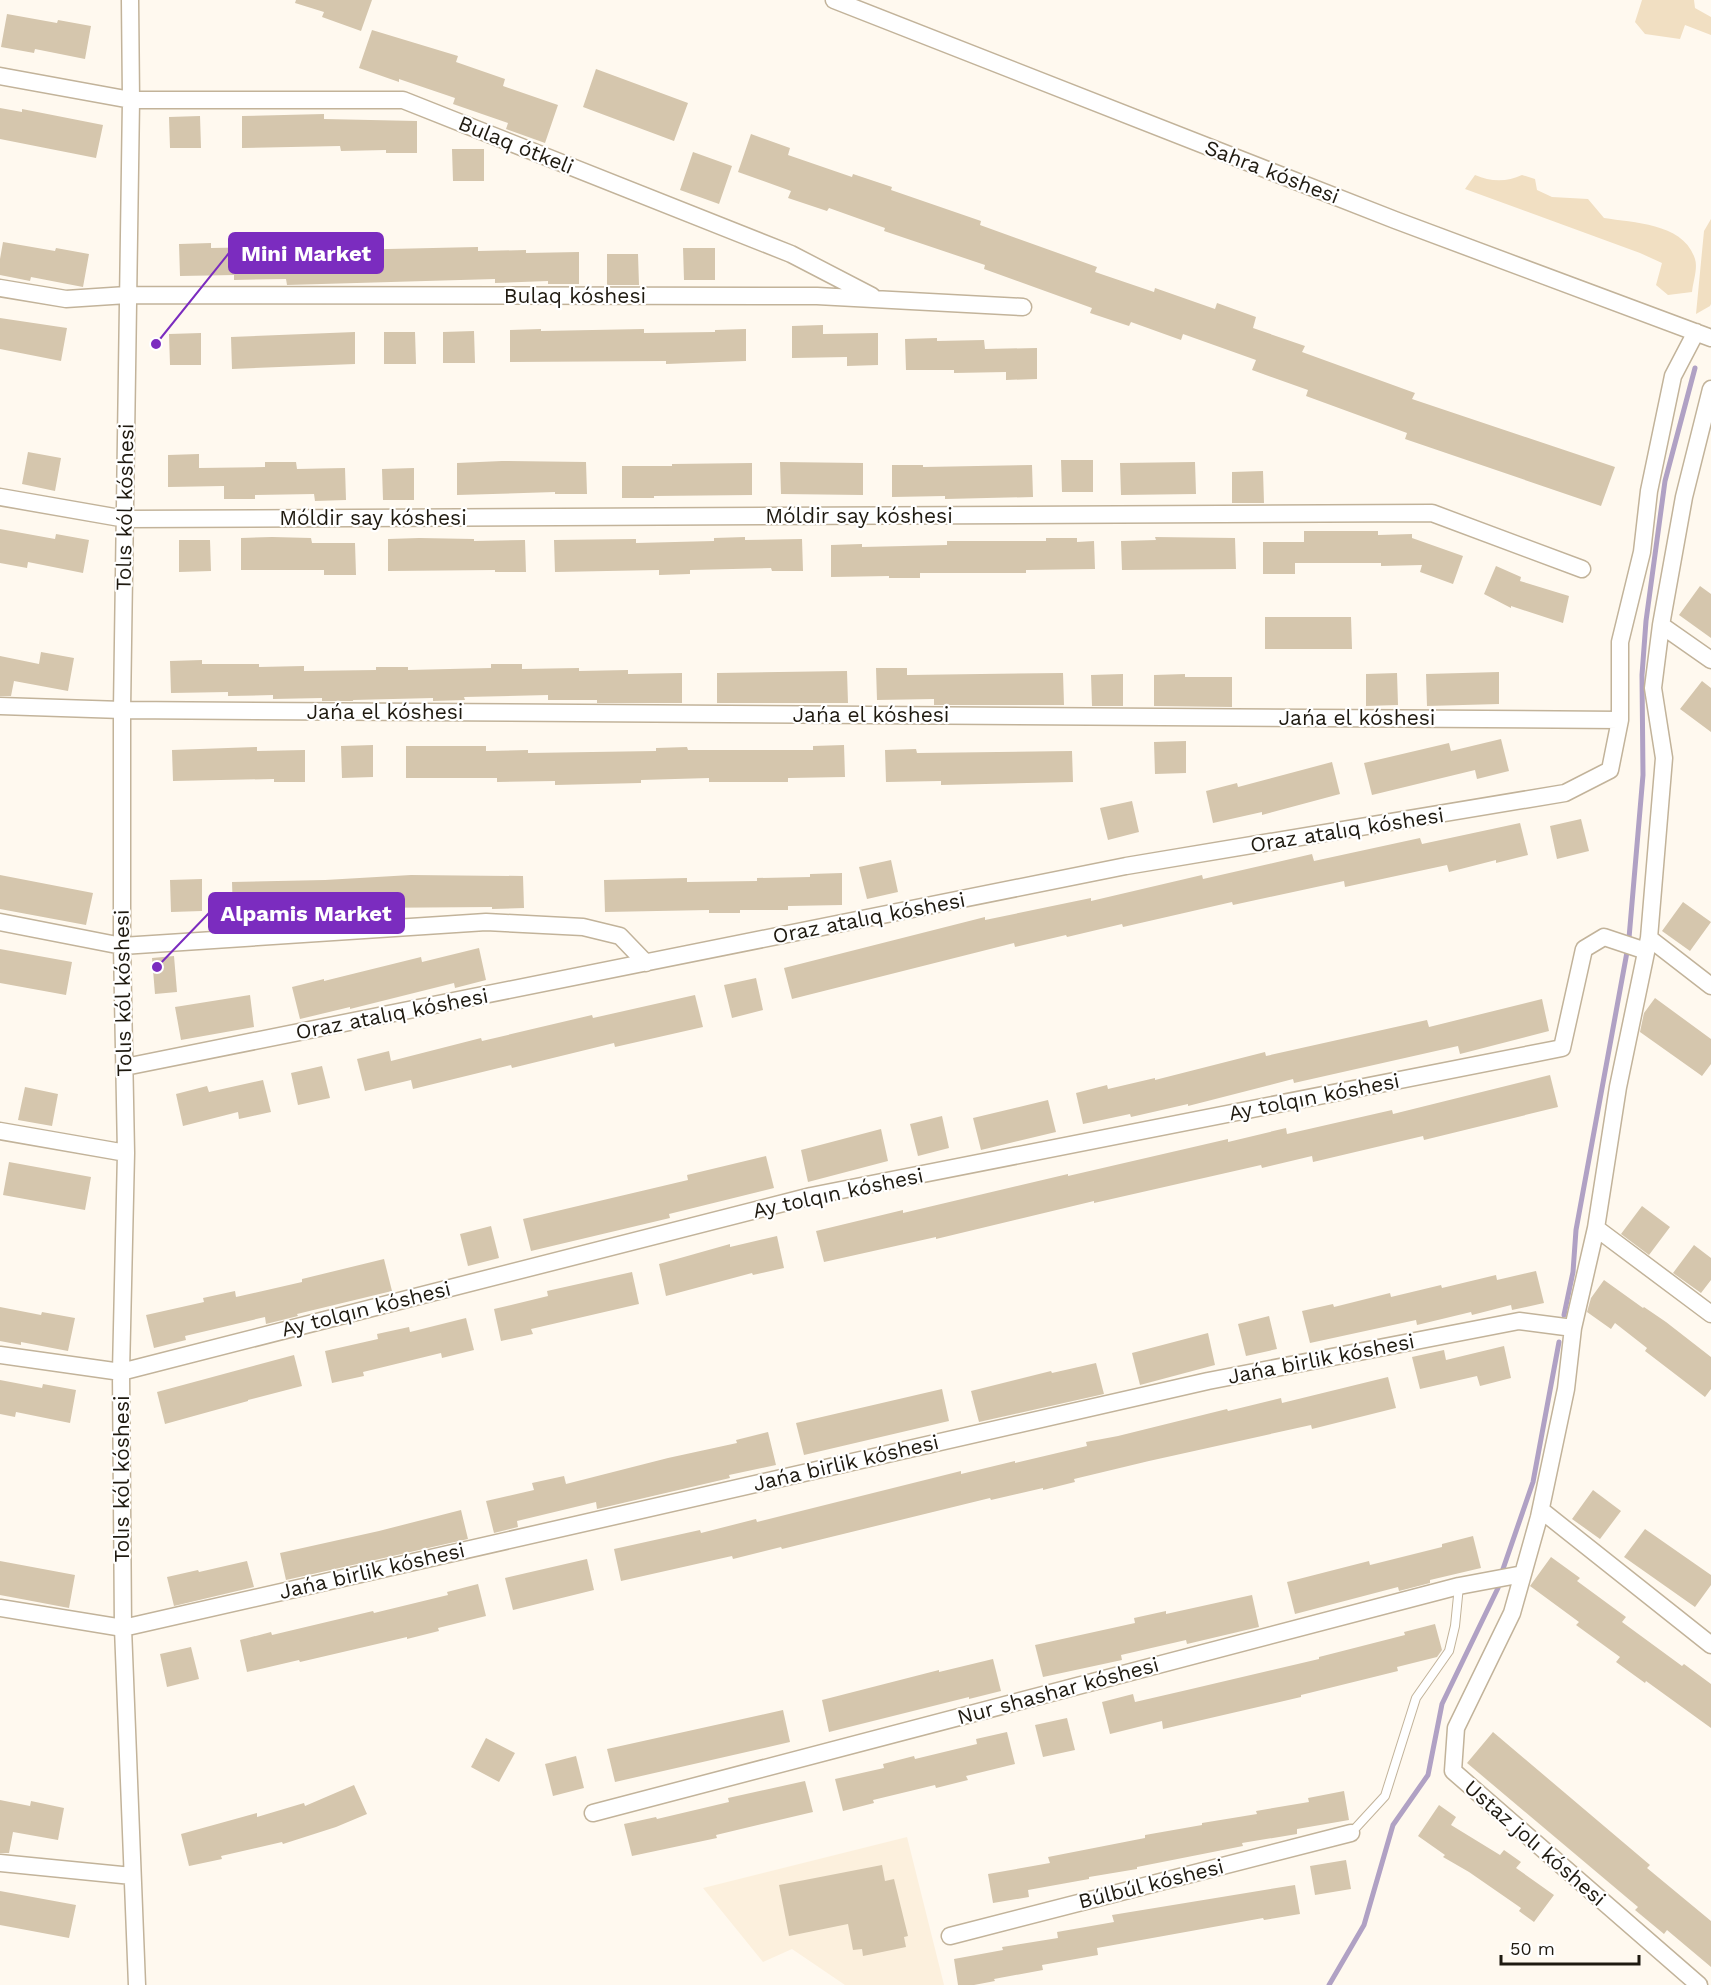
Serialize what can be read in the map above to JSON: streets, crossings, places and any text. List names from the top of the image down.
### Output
{
  "streets": {
    "street": [
      "Bulaq ótkeli",
      "Sahra kóshesi",
      "Bulaq kóshesi",
      "Tolıs kól kóshesi",
      "Móldir say kóshesi",
      "Jańa el kóshesi",
      "Oraz atalıq kóshesi",
      "Ay tolqın kóshesi",
      "Jańa birlik kóshesi",
      "Nur shashar kóshesi",
      "Ustaz jolı kóshesi",
      "Búlbúl kóshesi"
    ]
  },
  "crossings": [
    ["Bulaq ótkeli", "Bulaq kóshesi"],
    ["Bulaq ótkeli", "Tolıs kól kóshesi"],
    ["Bulaq kóshesi", "Tolıs kól kóshesi"],
    ["Tolıs kól kóshesi", "Móldir say kóshesi"],
    ["Tolıs kól kóshesi", "Jańa el kóshesi"],
    ["Tolıs kól kóshesi", "Oraz atalıq kóshesi"],
    ["Tolıs kól kóshesi", "Ay tolqın kóshesi"],
    ["Tolıs kól kóshesi", "Jańa birlik kóshesi"],
    ["Jańa el kóshesi", "Oraz atalıq kóshesi"],
    ["Nur shashar kóshesi", "Ustaz jolı kóshesi"]
  ],
  "places": ["Mini Market", "Alpamis Market"],
  "scale_bar": "50 m"
}
